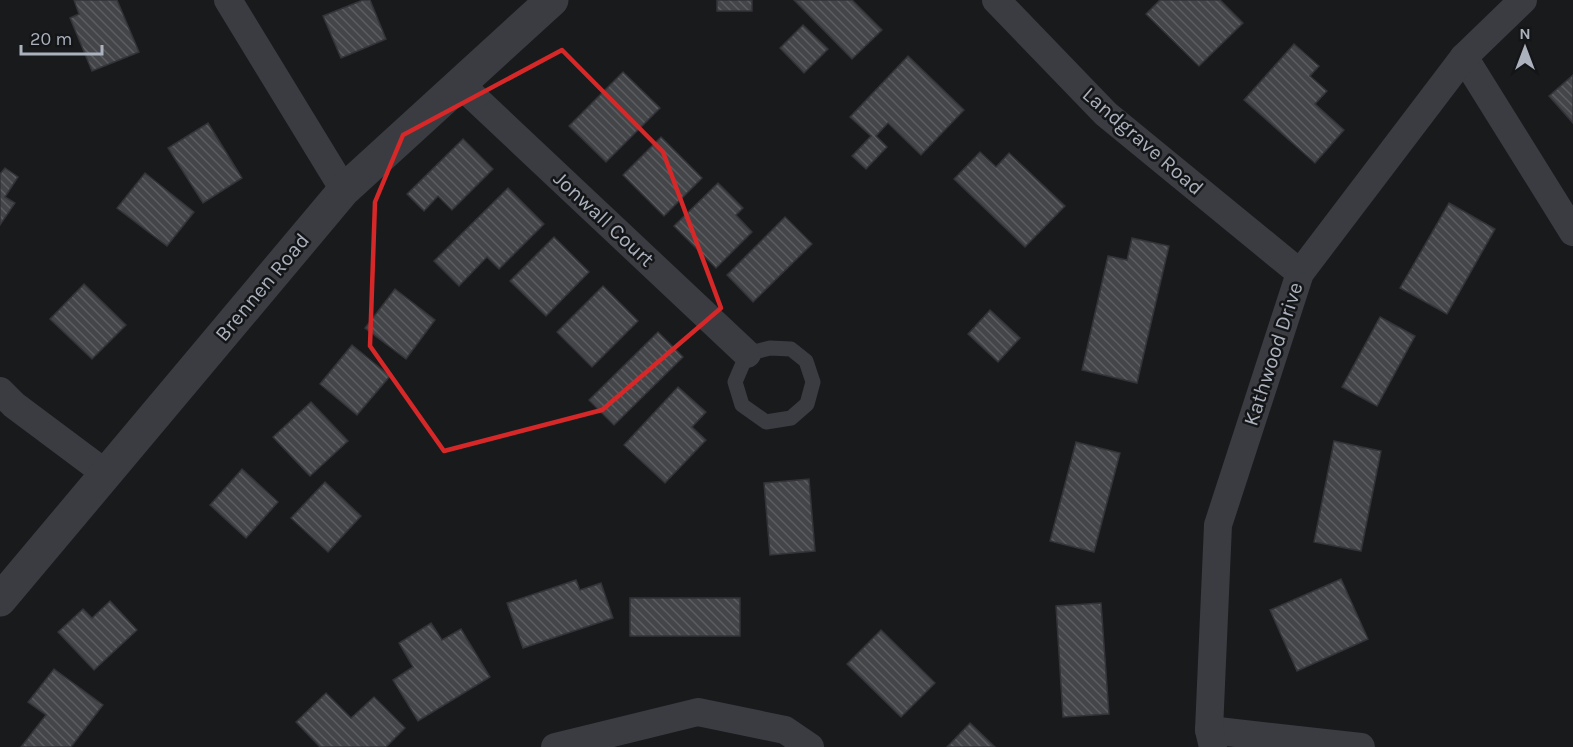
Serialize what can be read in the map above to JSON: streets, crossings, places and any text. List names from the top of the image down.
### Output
{
  "streets": {
    "street": [
      "Landgrave Road",
      "Jonwall Court",
      "Brennen Road",
      "Kathwood Drive"
    ]
  },
  "crossings": [
    ["Landgrave Road", "Kathwood Drive"],
    ["Jonwall Court", "Brennen Road"]
  ],
  "scale_bar": "20 m",
  "north": "top"
}
